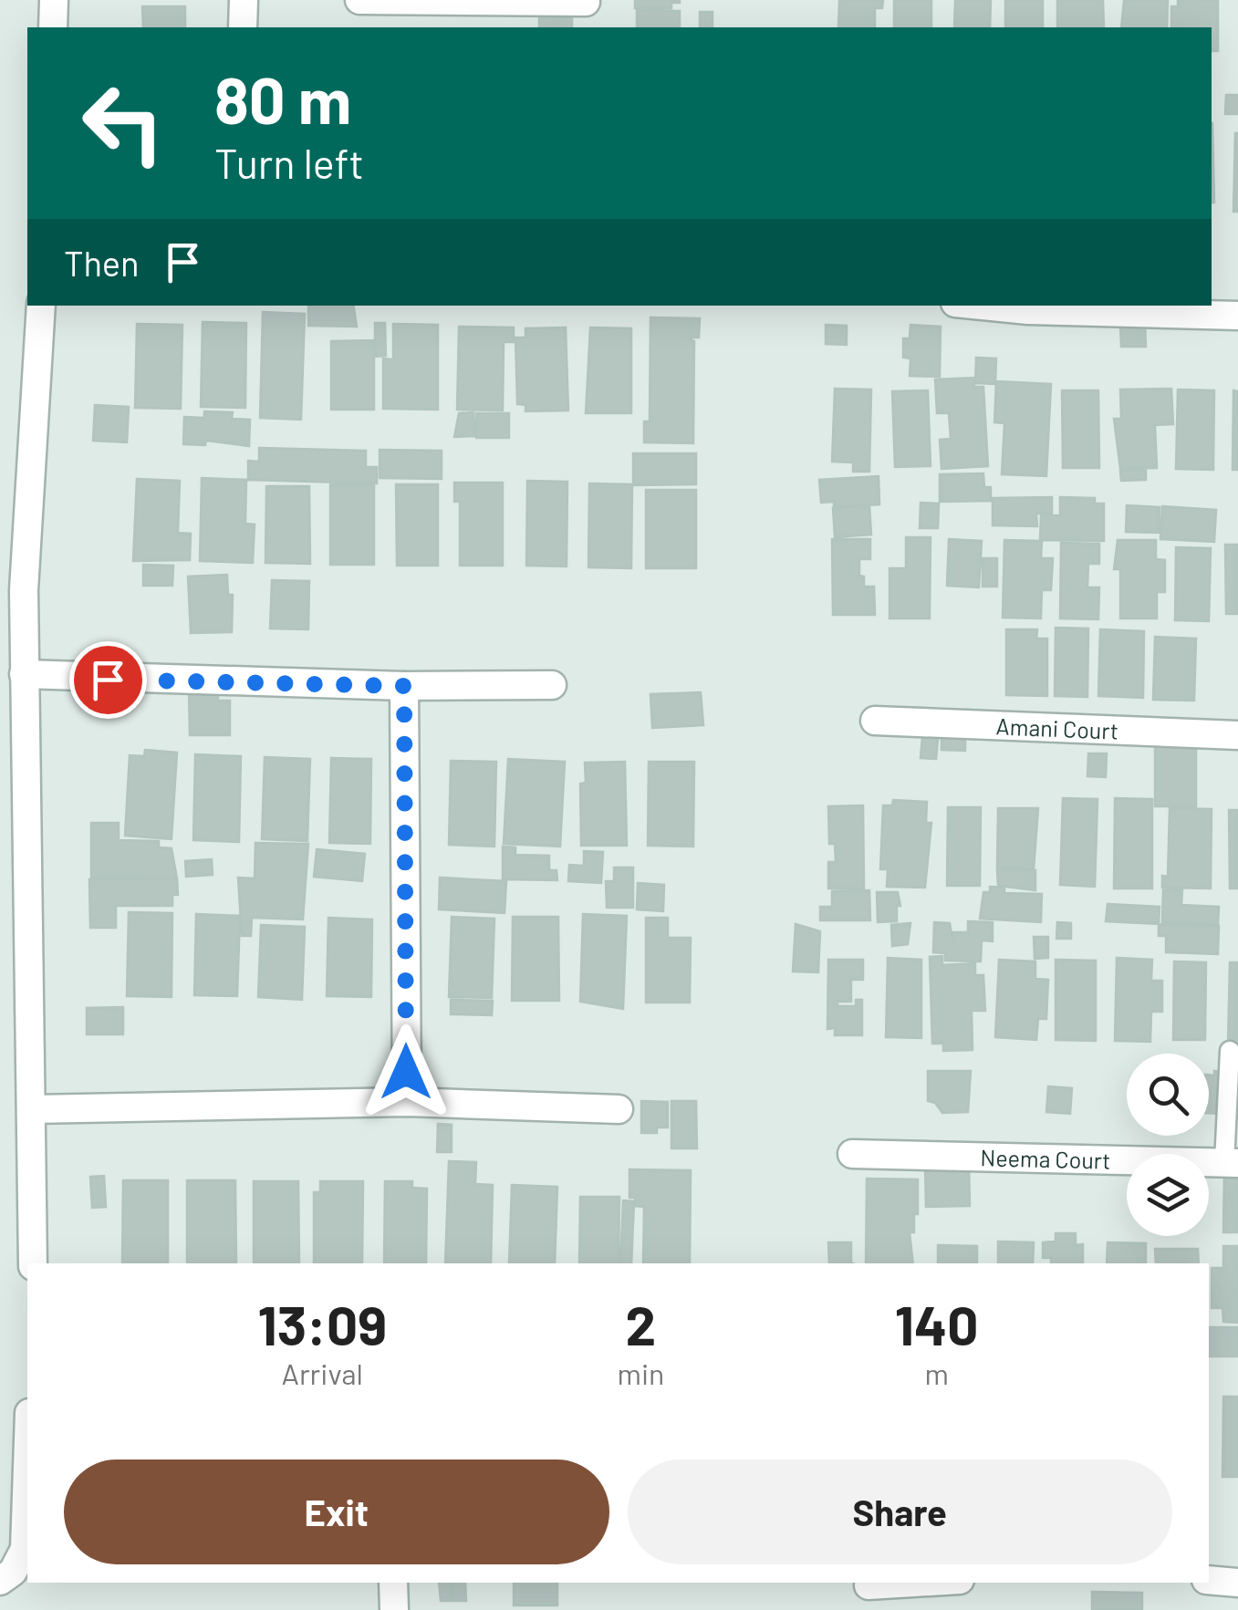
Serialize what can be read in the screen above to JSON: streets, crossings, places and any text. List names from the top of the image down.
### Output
{
  "streets": {
    "street": ["Amani Court", "Neema Court"]
  },
  "page": {
    "turn": ["80 m", "Turn left"],
    "then": "Then",
    "eta": [
      "13:09",
      "Arrival",
      "2",
      "min",
      "140",
      "m"
    ],
    "buttons": ["Exit", "Share"]
  }
}
